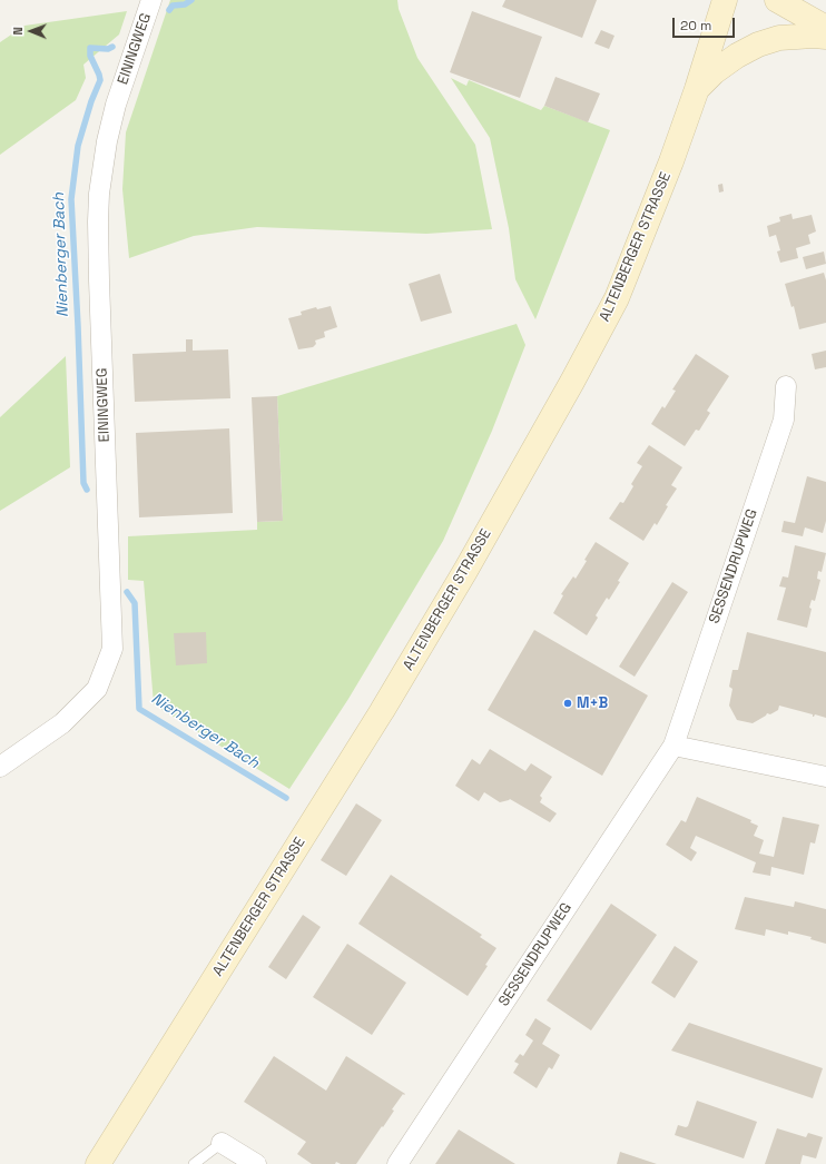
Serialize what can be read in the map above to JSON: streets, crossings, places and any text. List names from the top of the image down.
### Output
{
  "streets": {
    "main road": ["ALTENBERGER STRASSE"],
    "street": ["EININGWEG", "SESSENDRUPWEG"]
  },
  "water": ["Nienberger Bach"],
  "places": ["M+B"],
  "scale_bar": "20 m",
  "north": "left"
}
